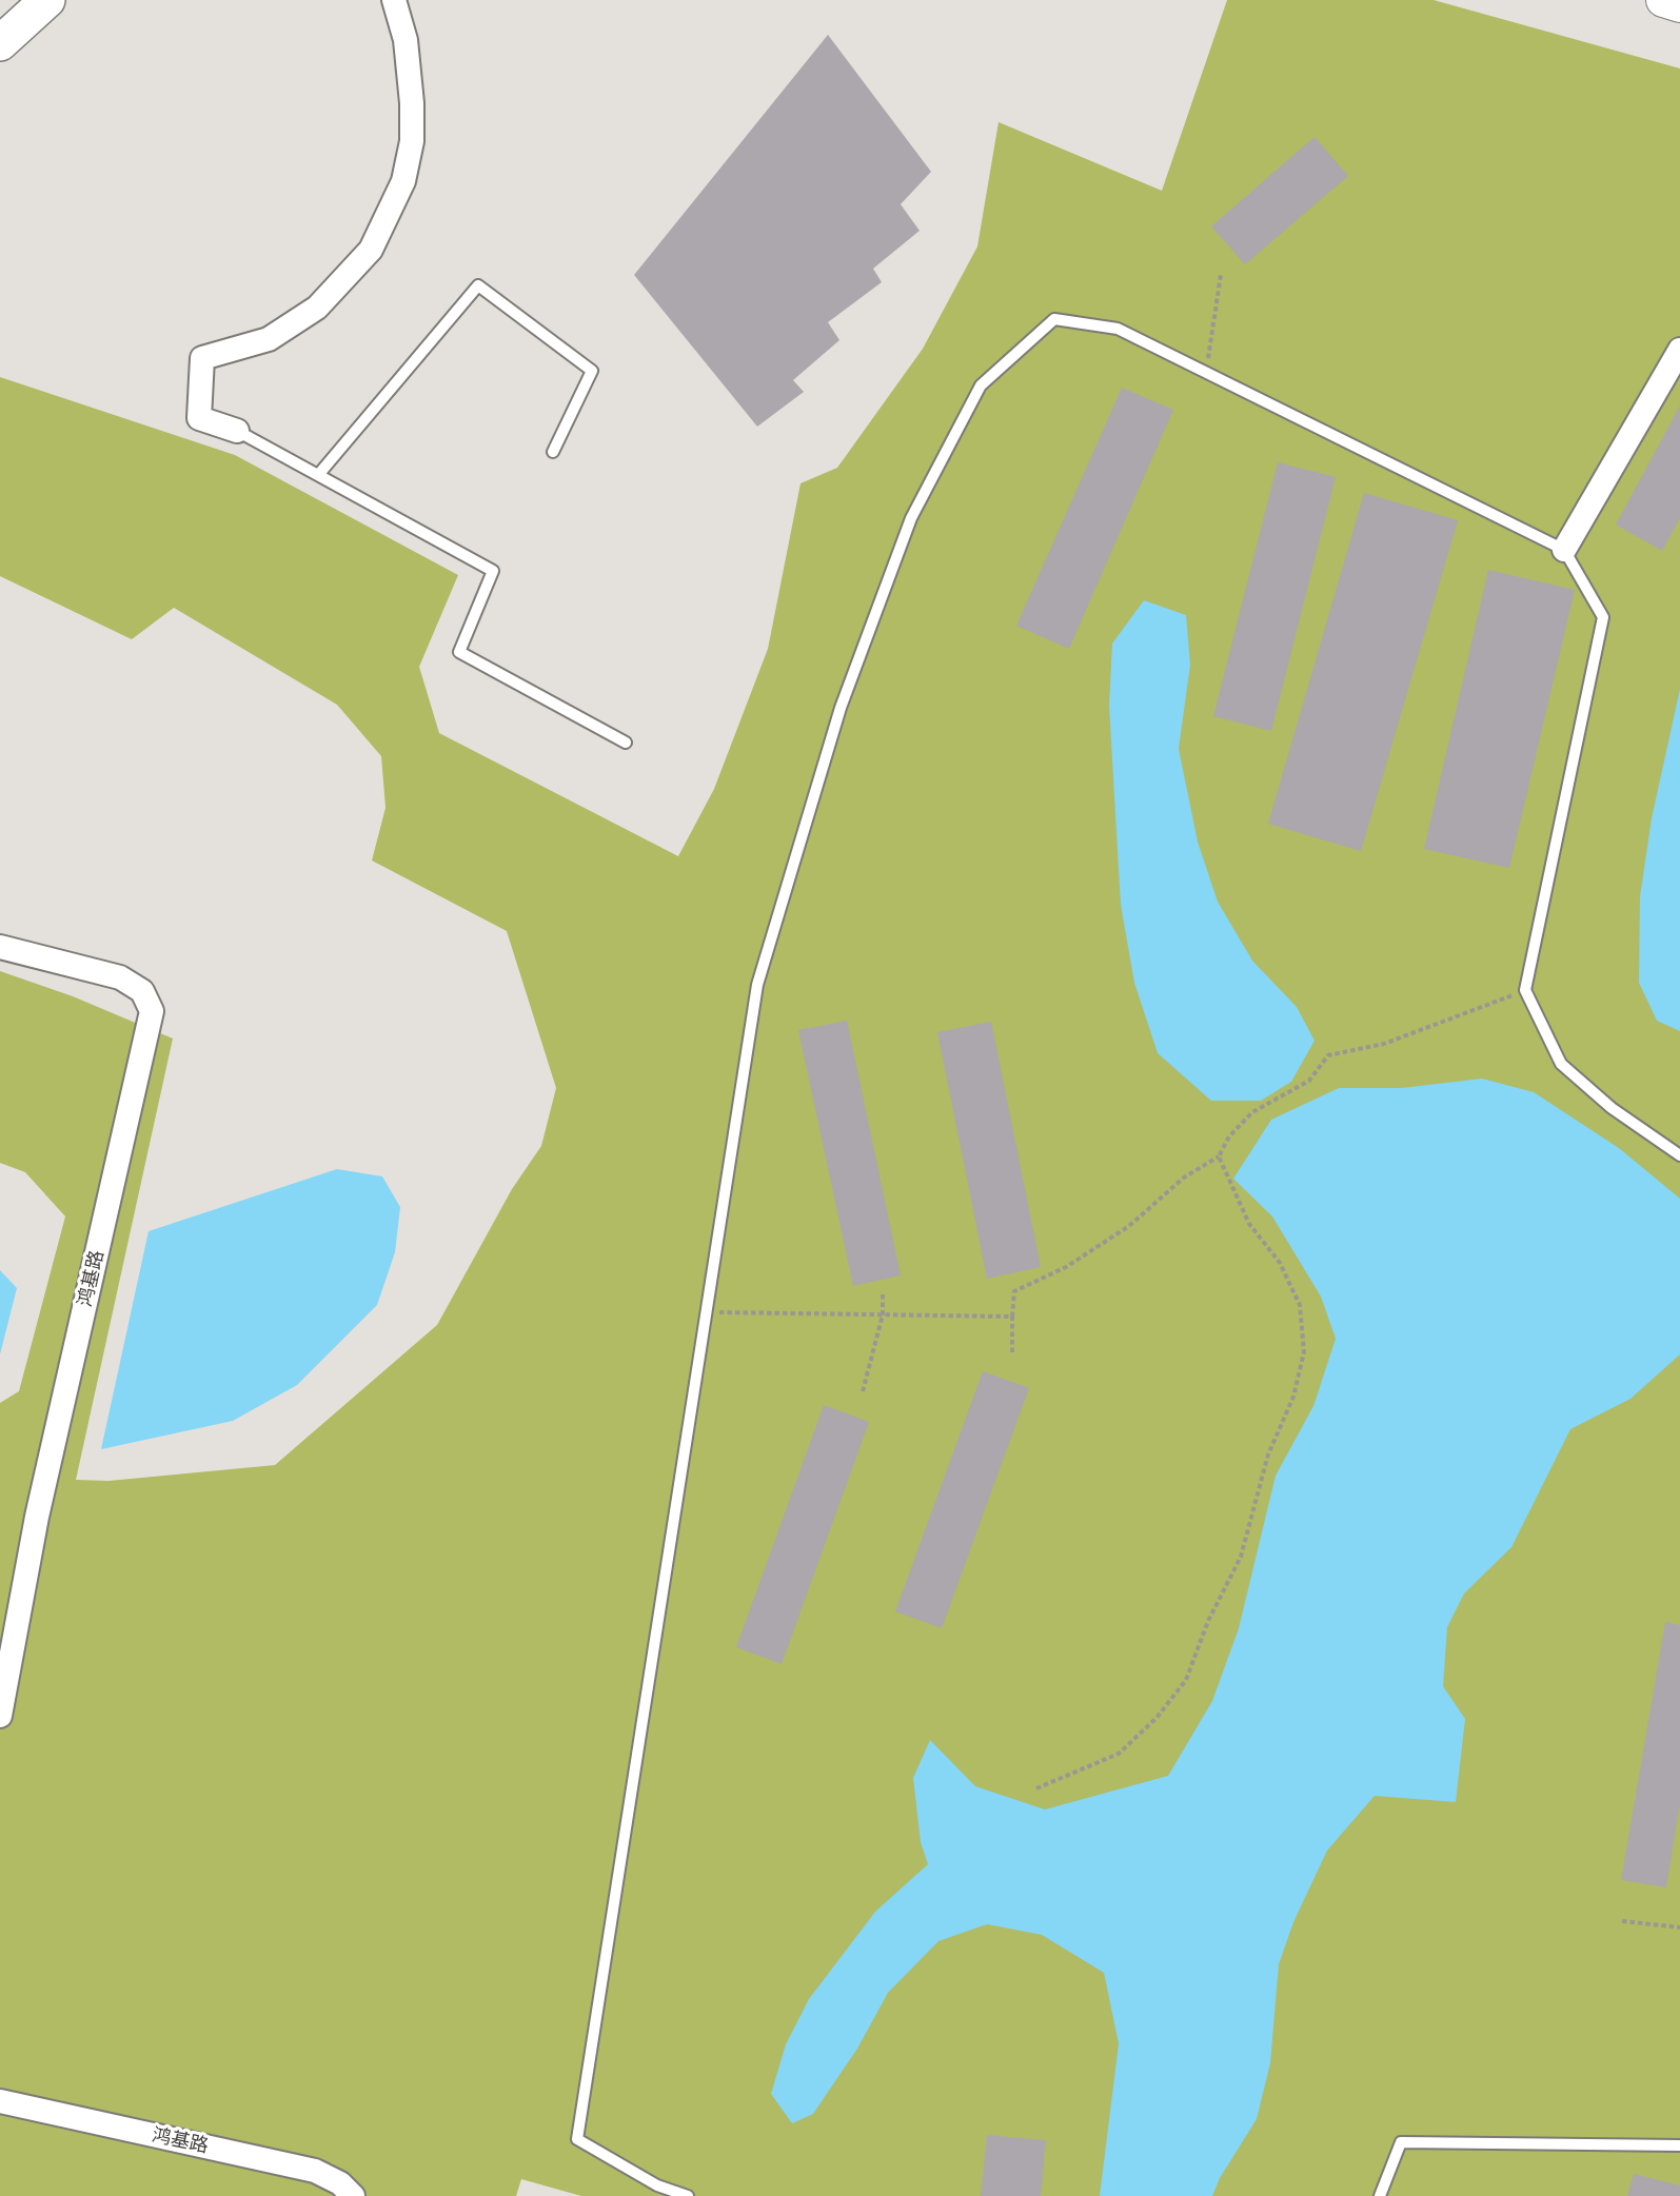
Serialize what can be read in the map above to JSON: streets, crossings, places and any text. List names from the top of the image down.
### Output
{
  "streets": {
    "street": ["鸿基路"]
  }
}
